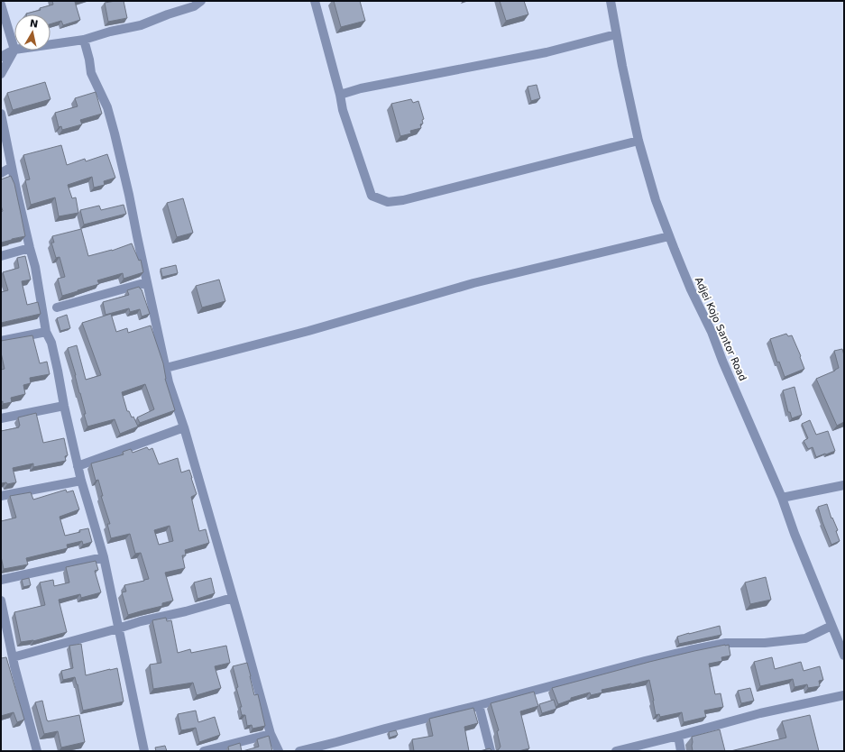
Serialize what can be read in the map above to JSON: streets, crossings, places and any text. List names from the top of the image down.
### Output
{
  "streets": {
    "street": ["Adjei Kojo Santor Road"]
  },
  "north": "top"
}
